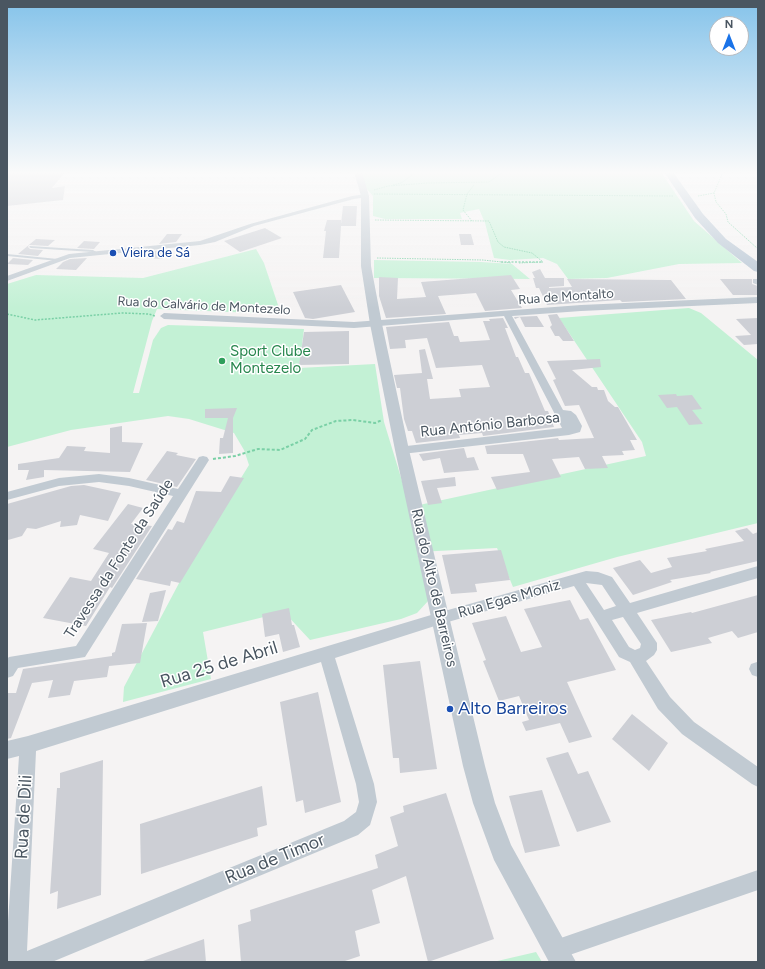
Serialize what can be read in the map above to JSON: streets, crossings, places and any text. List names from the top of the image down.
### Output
{
  "streets": {
    "street": [
      "Rua de Montalto",
      "Rua do Calvário de Montezelo",
      "Rua António Barbosa",
      "Travessa da Fonte da Saúde",
      "Rua do Alto de Barreiros",
      "Rua Egas Moniz",
      "Rua 25 de Abril",
      "Rua de Dili",
      "Rua de Timor"
    ]
  },
  "crossings": [
    ["Rua de Montalto", "Rua do Calvário de Montezelo"],
    ["Rua de Montalto", "Rua António Barbosa"],
    ["Rua de Montalto", "Rua do Alto de Barreiros"],
    ["Rua do Calvário de Montezelo", "Rua do Alto de Barreiros"],
    ["Rua António Barbosa", "Rua do Alto de Barreiros"],
    ["Rua do Alto de Barreiros", "Rua Egas Moniz"],
    ["Rua do Alto de Barreiros", "Rua 25 de Abril"],
    ["Rua Egas Moniz", "Rua 25 de Abril"],
    ["Rua 25 de Abril", "Rua de Dili"],
    ["Rua 25 de Abril", "Rua de Timor"]
  ],
  "places": ["Vieira de Sá", "Sport Clube Montezelo", "Alto Barreiros"],
  "north": "top"
}
